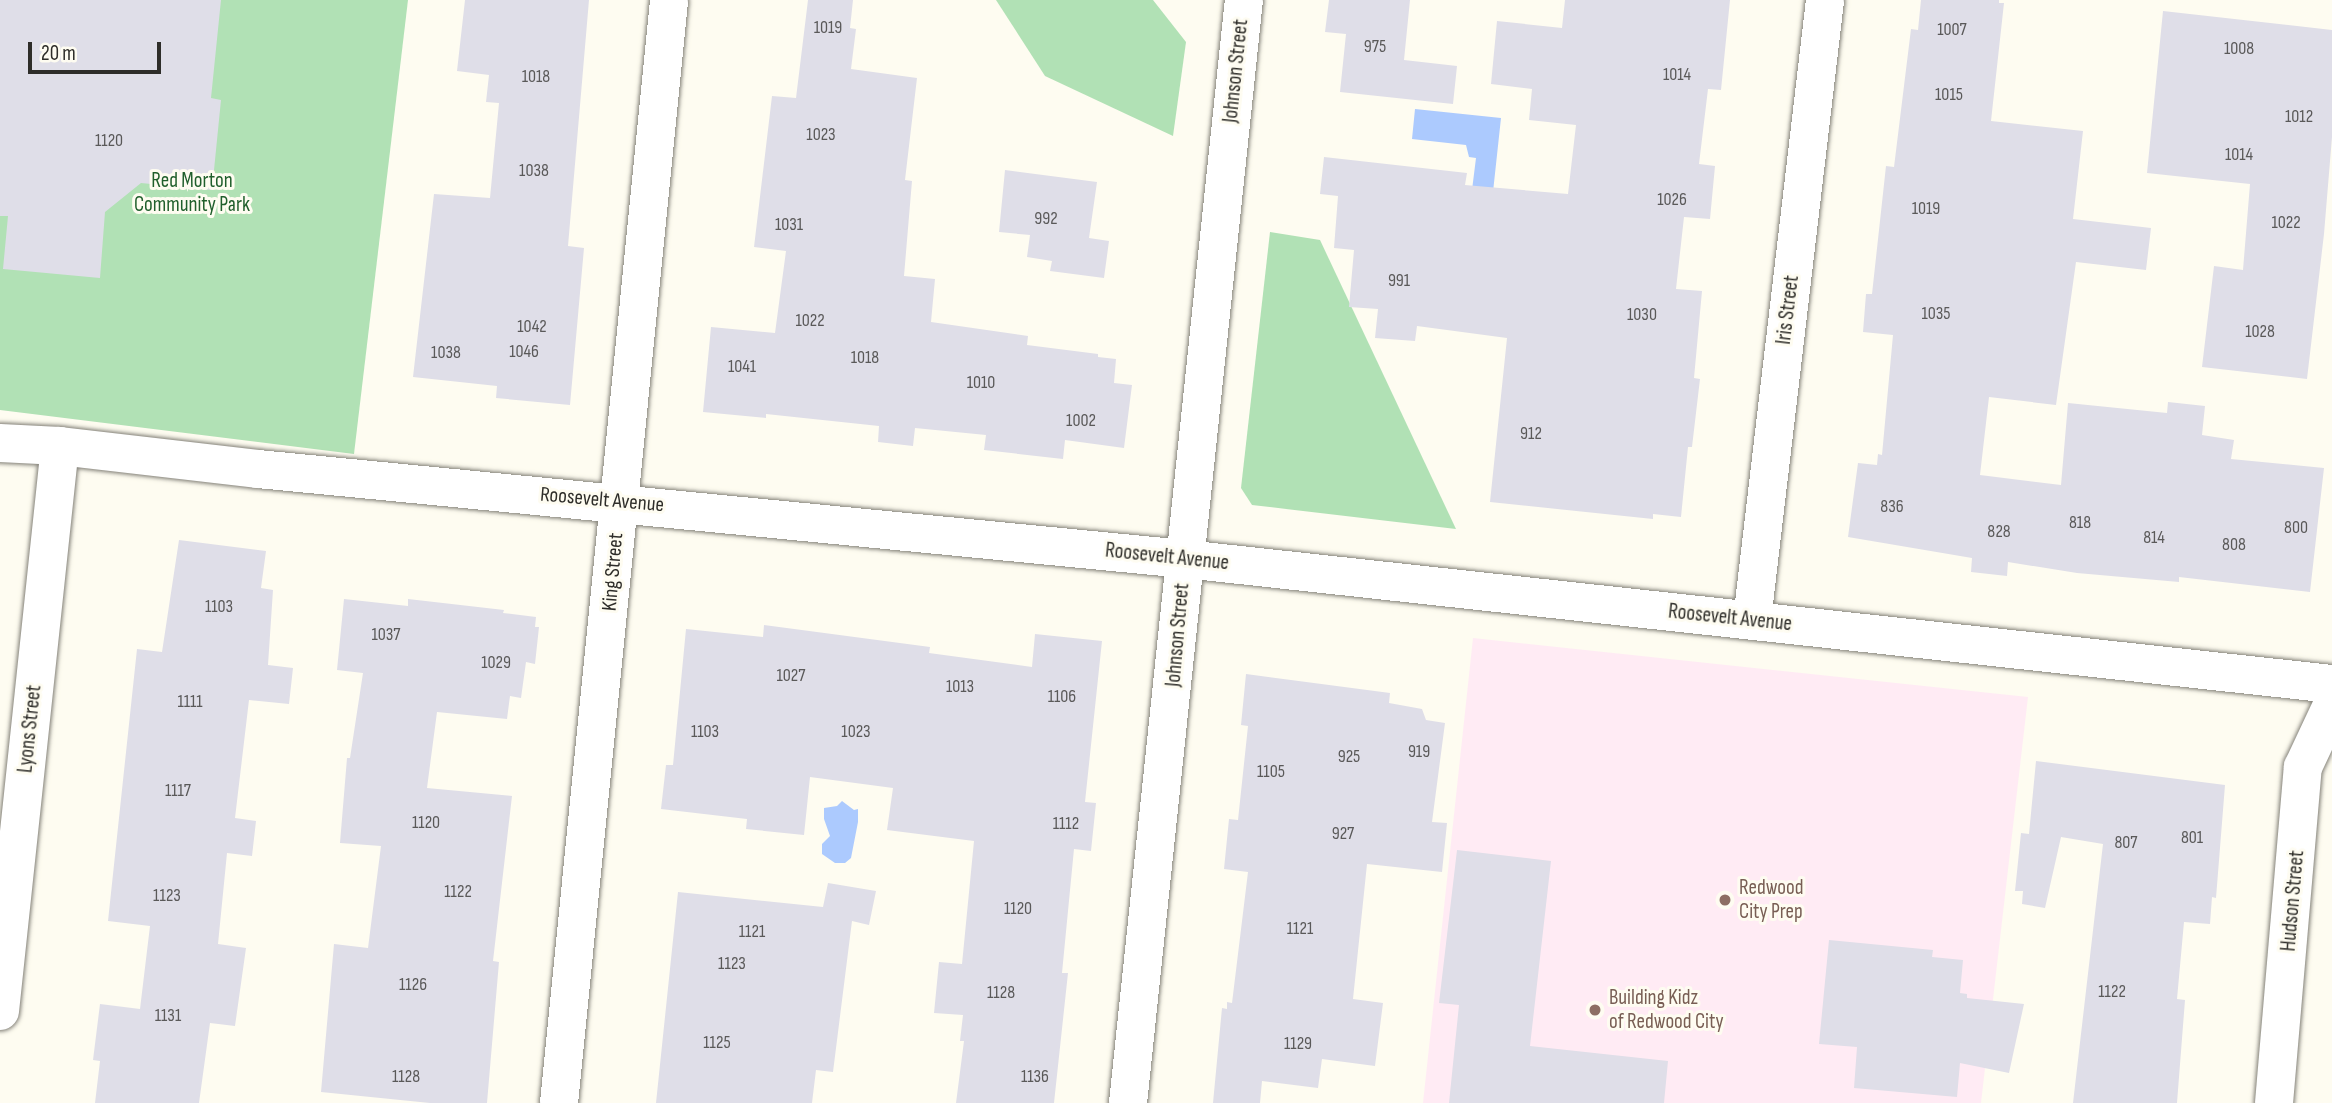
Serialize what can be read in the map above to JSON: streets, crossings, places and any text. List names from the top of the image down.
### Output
{
  "streets": {
    "street": [
      "Johnson Street",
      "Iris Street",
      "Roosevelt Avenue",
      "King Street",
      "Lyons Street",
      "Hudson Street"
    ]
  },
  "crossings": [
    ["Johnson Street", "Roosevelt Avenue"],
    ["Iris Street", "Roosevelt Avenue"],
    ["Roosevelt Avenue", "King Street"],
    ["Roosevelt Avenue", "Lyons Street"]
  ],
  "parks": ["Red Morton Community Park"],
  "places": ["Redwood City Prep", "Building Kidz of Redwood City"],
  "house_numbers": [
    "1019",
    "1007",
    "975",
    "1008",
    "1014",
    "1018",
    "1015",
    "1012",
    "1023",
    "1120",
    "1014",
    "1038",
    "1026",
    "1019",
    "992",
    "1022",
    "1031",
    "991",
    "1035",
    "1030",
    "1022",
    "1042",
    "1028",
    "1046",
    "1038",
    "1018",
    "1041",
    "1010",
    "1002",
    "912",
    "836",
    "818",
    "800",
    "828",
    "814",
    "808",
    "1103",
    "1037",
    "1029",
    "1027",
    "1013",
    "1106",
    "1111",
    "1103",
    "1023",
    "919",
    "925",
    "1105",
    "1117",
    "1120",
    "1112",
    "927",
    "801",
    "807",
    "1122",
    "1123",
    "1120",
    "1121",
    "1121",
    "1123",
    "1126",
    "1122",
    "1128",
    "1131",
    "1125",
    "1129",
    "1128",
    "1136"
  ],
  "scale_bar": "20 m"
}
